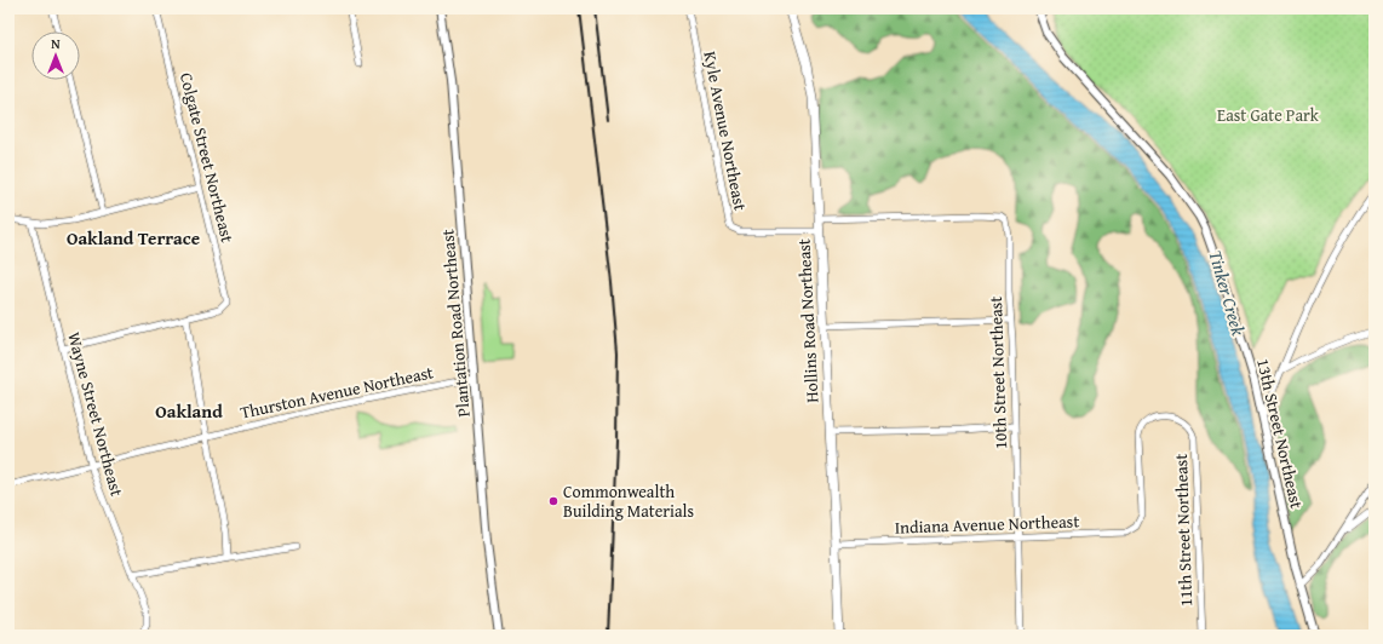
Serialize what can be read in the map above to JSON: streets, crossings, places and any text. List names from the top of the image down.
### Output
{
  "streets": {
    "main road": ["Hollins Road Northeast"],
    "street": [
      "Kyle Avenue Northeast",
      "Colgate Street Northeast",
      "Plantation Road Northeast",
      "10th Street Northeast",
      "Thurston Avenue Northeast",
      "Wayne Street Northeast",
      "13th Street Northeast",
      "Indiana Avenue Northeast",
      "11th Street Northeast"
    ]
  },
  "crossings": [
    ["Kyle Avenue Northeast", "Hollins Road Northeast"],
    ["Hollins Road Northeast", "10th Street Northeast"],
    ["Hollins Road Northeast", "Indiana Avenue Northeast"],
    ["Plantation Road Northeast", "Thurston Avenue Northeast"],
    ["10th Street Northeast", "Indiana Avenue Northeast"],
    ["Thurston Avenue Northeast", "Wayne Street Northeast"],
    ["Indiana Avenue Northeast", "11th Street Northeast"]
  ],
  "districts": ["Oakland Terrace", "Oakland"],
  "water": ["Tinker Creek"],
  "parks": ["East Gate Park"],
  "places": ["Commonwealth Building Materials"],
  "north": "top"
}
